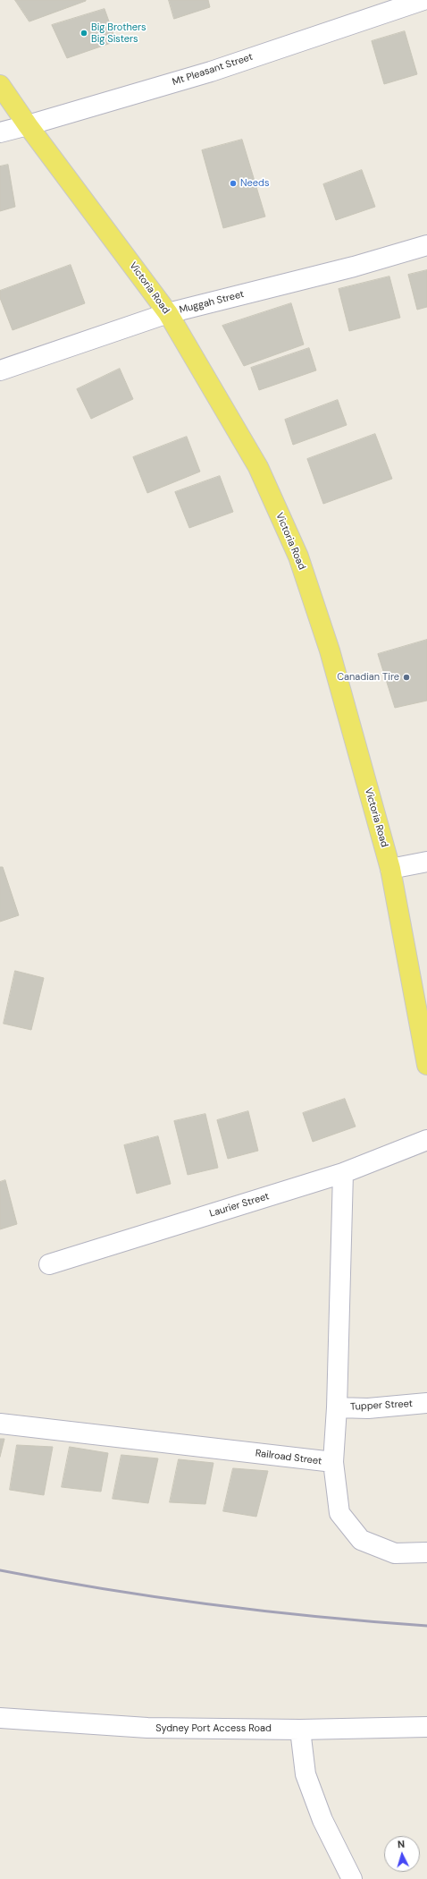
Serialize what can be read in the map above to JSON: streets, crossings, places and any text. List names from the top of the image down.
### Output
{
  "streets": {
    "main road": ["Victoria Road"],
    "street": [
      "Mt Pleasant Street",
      "Muggah Street",
      "Laurier Street",
      "Tupper Street",
      "Railroad Street",
      "Sydney Port Access Road"
    ]
  },
  "crossings": [
    ["Mt Pleasant Street", "Victoria Road"],
    ["Victoria Road", "Muggah Street"],
    ["Laurier Street", "Railroad Street"],
    ["Tupper Street", "Railroad Street"]
  ],
  "places": ["Big Brothers Big Sisters", "Needs", "Canadian Tire"],
  "north": "top"
}
